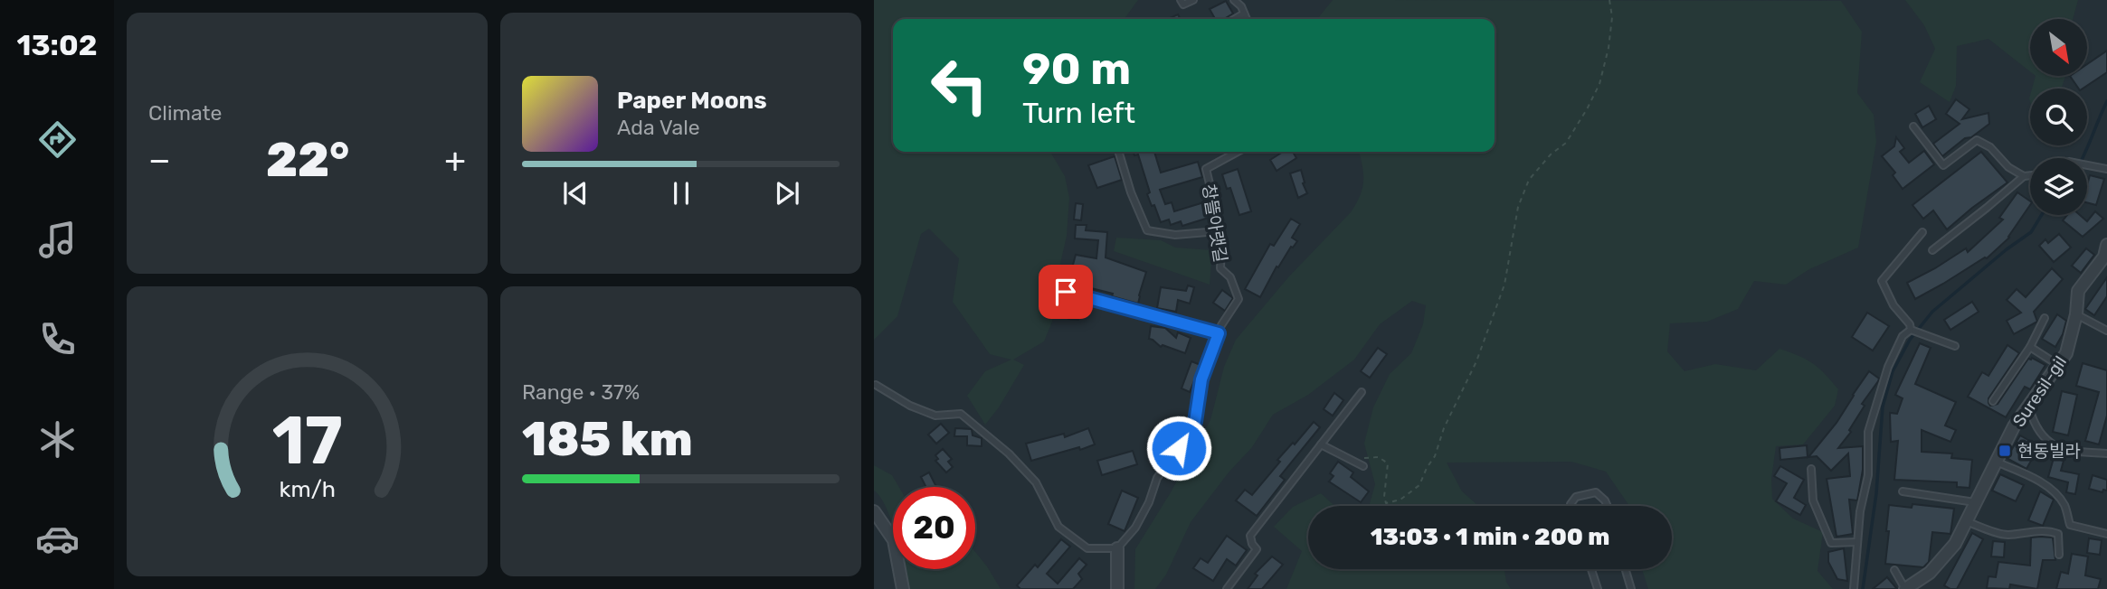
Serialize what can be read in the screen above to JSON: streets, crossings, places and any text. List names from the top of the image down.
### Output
{
  "streets": {
    "street": ["Suresil-gil"],
    "lane": ["창뜰아랫길"]
  },
  "places": {
    "transit": ["현동빌라"]
  },
  "north": "bottom right",
  "page": {
    "tabs": "13:02",
    "tile": [
      "Climate",
      ["Range · 37%", "185 km"]
    ],
    "turn": ["90 m", "Turn left"],
    "song": ["Paper Moons", "Ada Vale"],
    "heat": ["−", "22°", "+"],
    "limit": "20",
    "trip": "13:03 · 1 min · 200 m",
    "gauge": ["17", "km/h"]
  }
}
